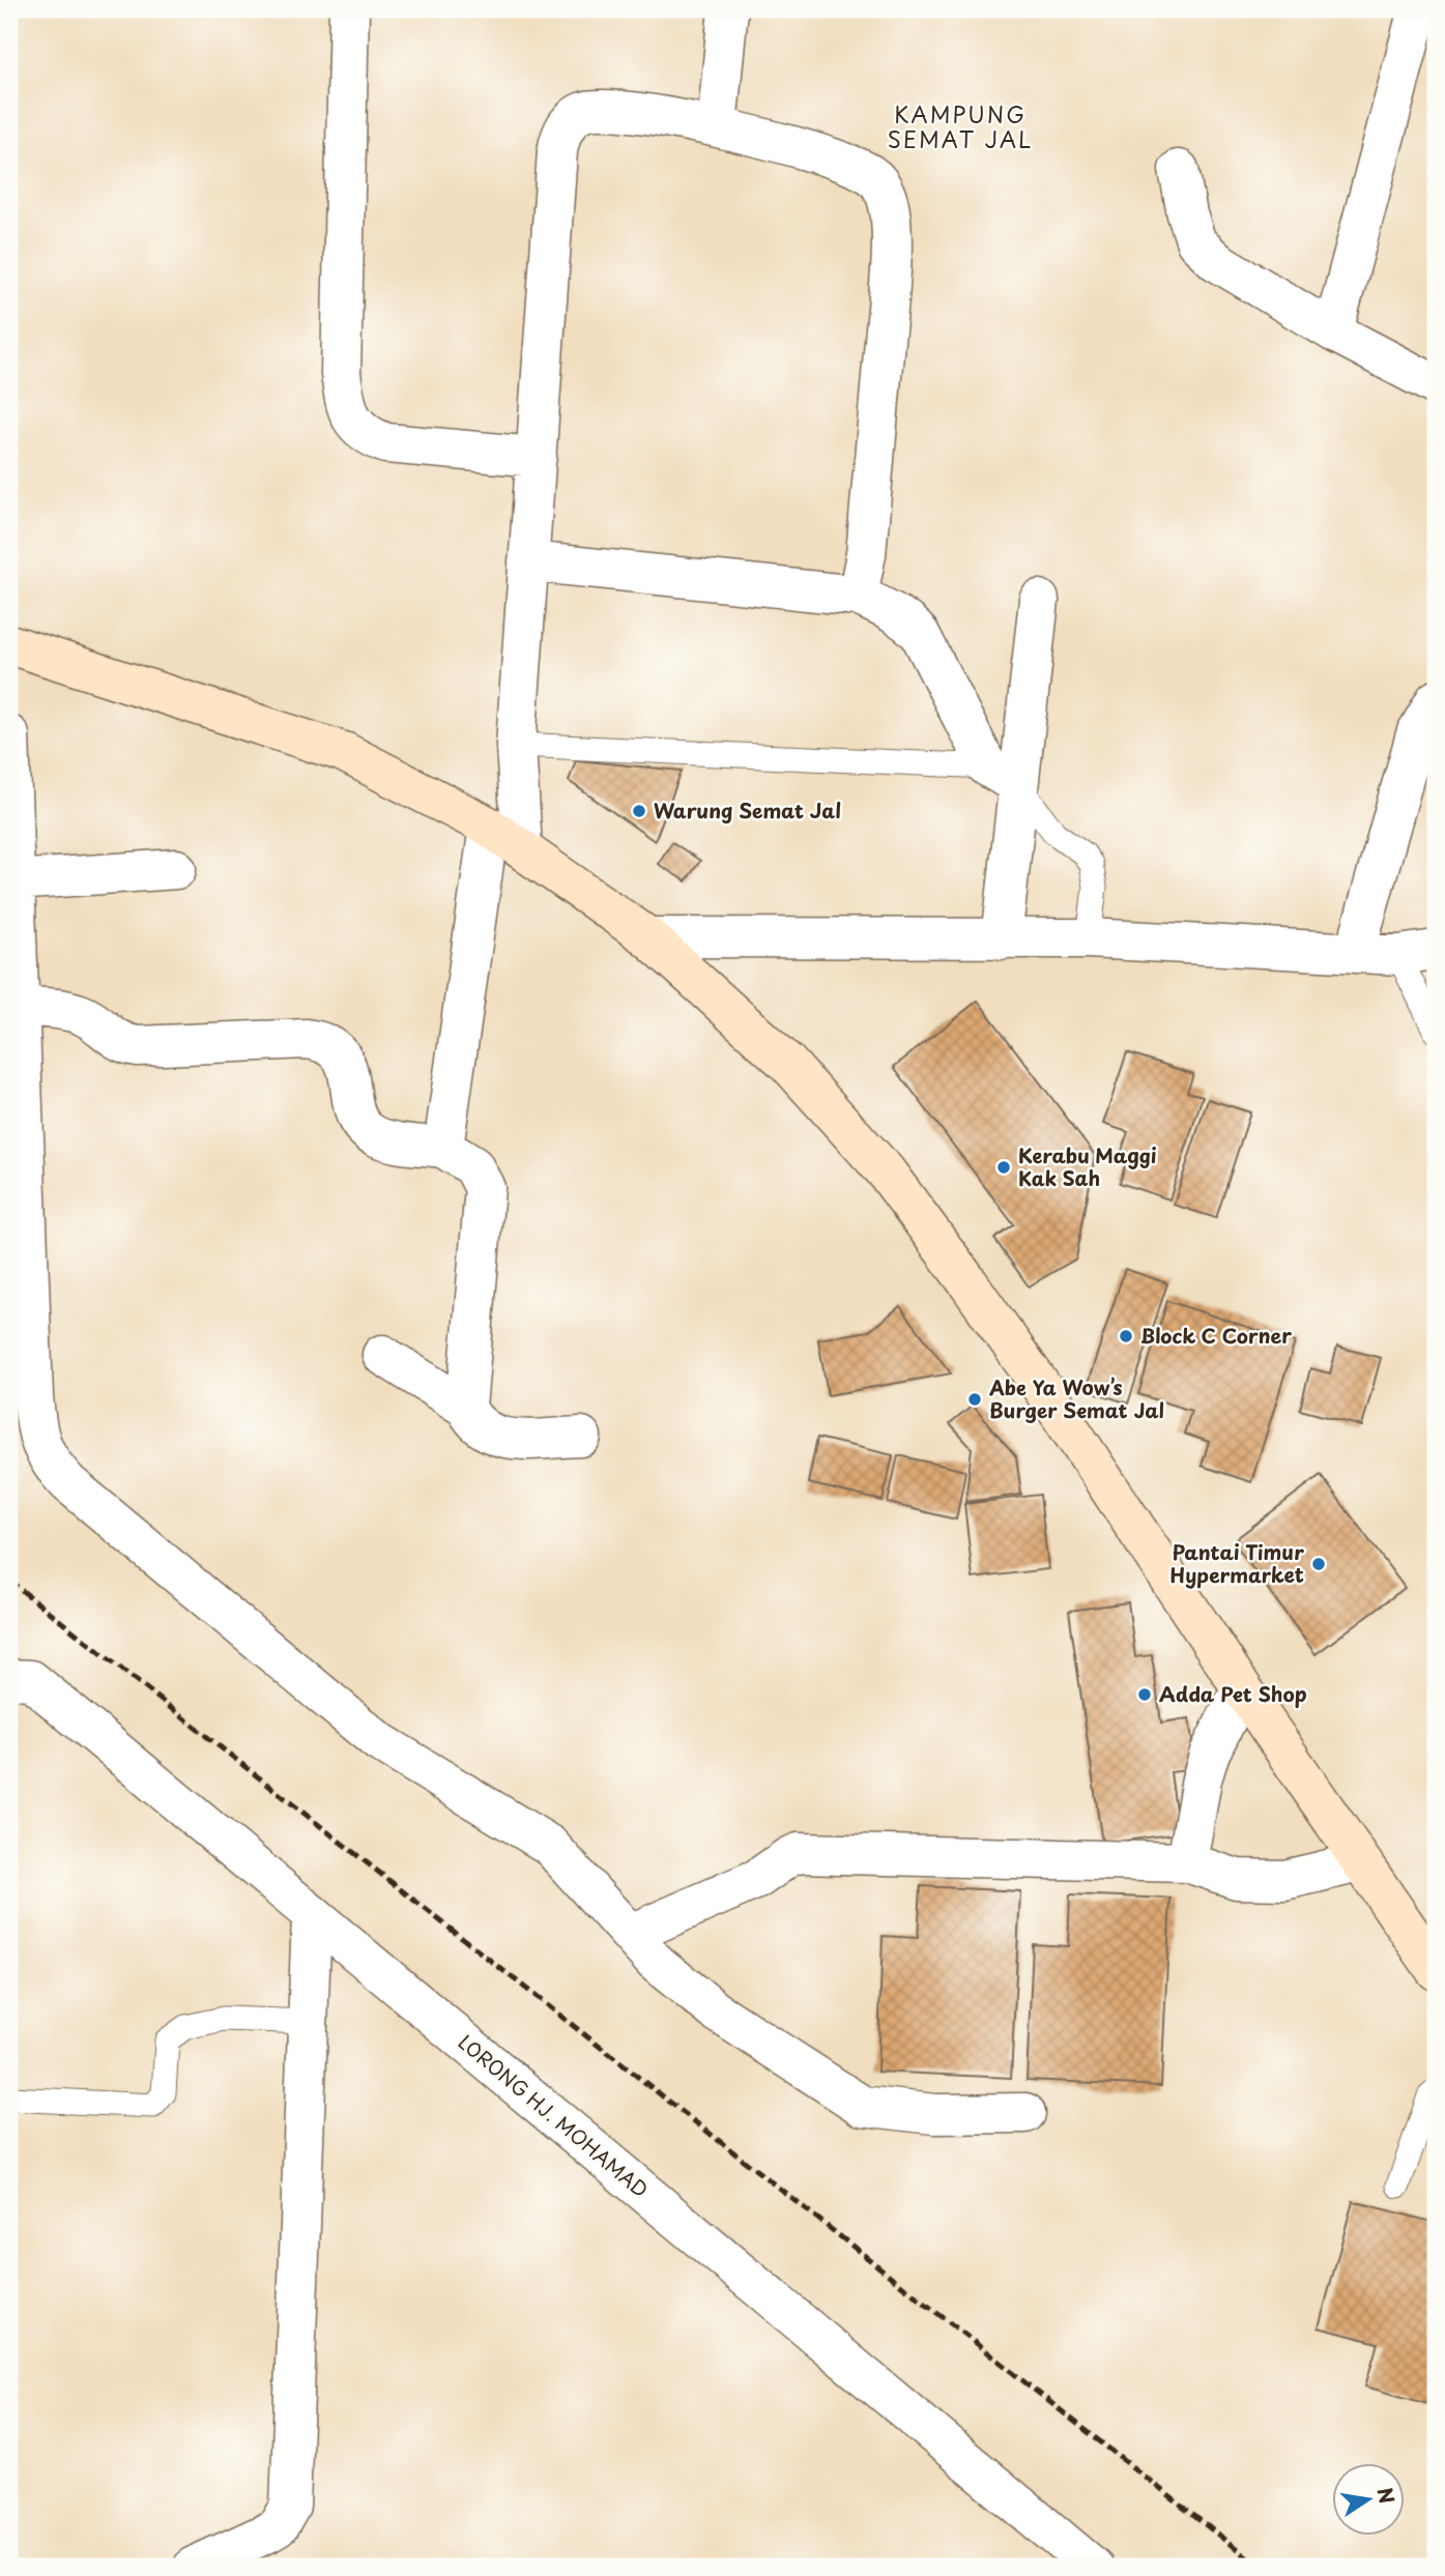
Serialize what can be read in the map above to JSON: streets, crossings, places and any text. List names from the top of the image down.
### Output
{
  "streets": {
    "street": ["LORONG HJ. MOHAMAD"]
  },
  "districts": ["KAMPUNG SEMAT JAL"],
  "places": [
    "Warung Semat Jal",
    "Kerabu Maggi Kak Sah",
    "Block C Corner",
    "Abe Ya Wow’s Burger Semat Jal",
    "Pantai Timur Hypermarket",
    "Adda Pet Shop"
  ],
  "north": "right"
}
